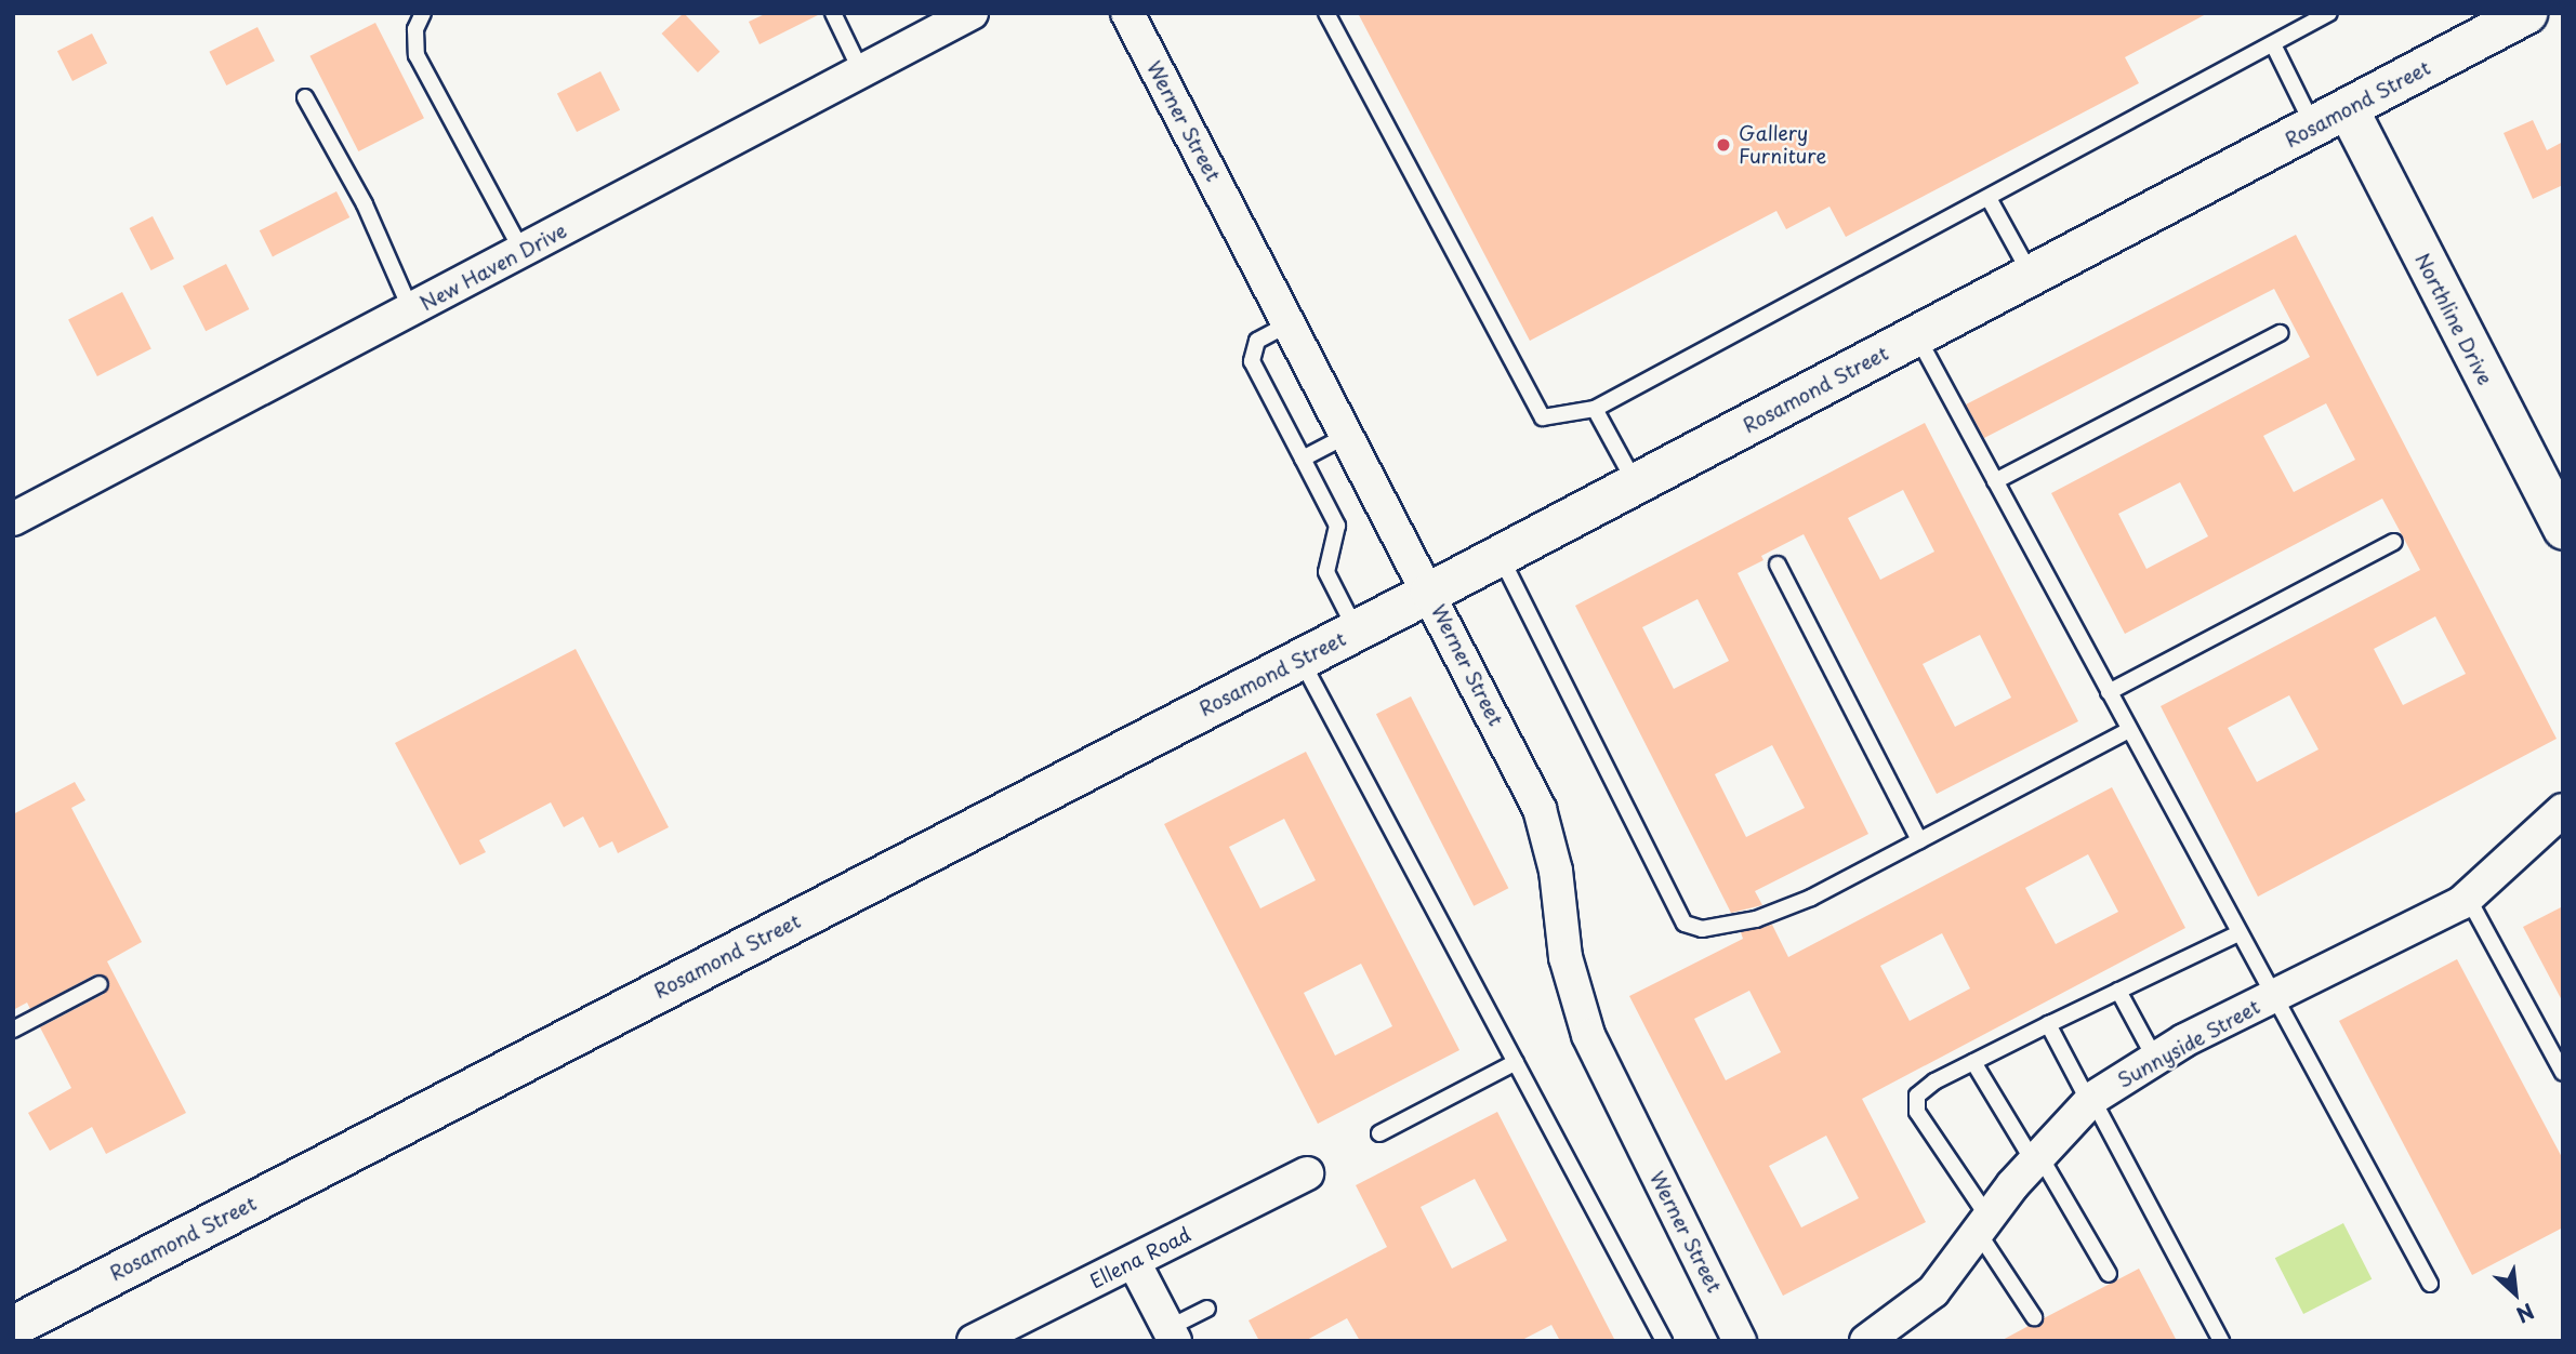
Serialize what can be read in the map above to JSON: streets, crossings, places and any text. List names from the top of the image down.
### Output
{
  "streets": {
    "street": [
      "Rosamond Street",
      "Werner Street",
      "New Haven Drive",
      "Northline Drive",
      "Sunnyside Street",
      "Ellena Road"
    ]
  },
  "crossings": [
    ["Rosamond Street", "Werner Street"],
    ["Rosamond Street", "Northline Drive"]
  ],
  "places": ["Gallery Furniture"],
  "north": "bottom right"
}
